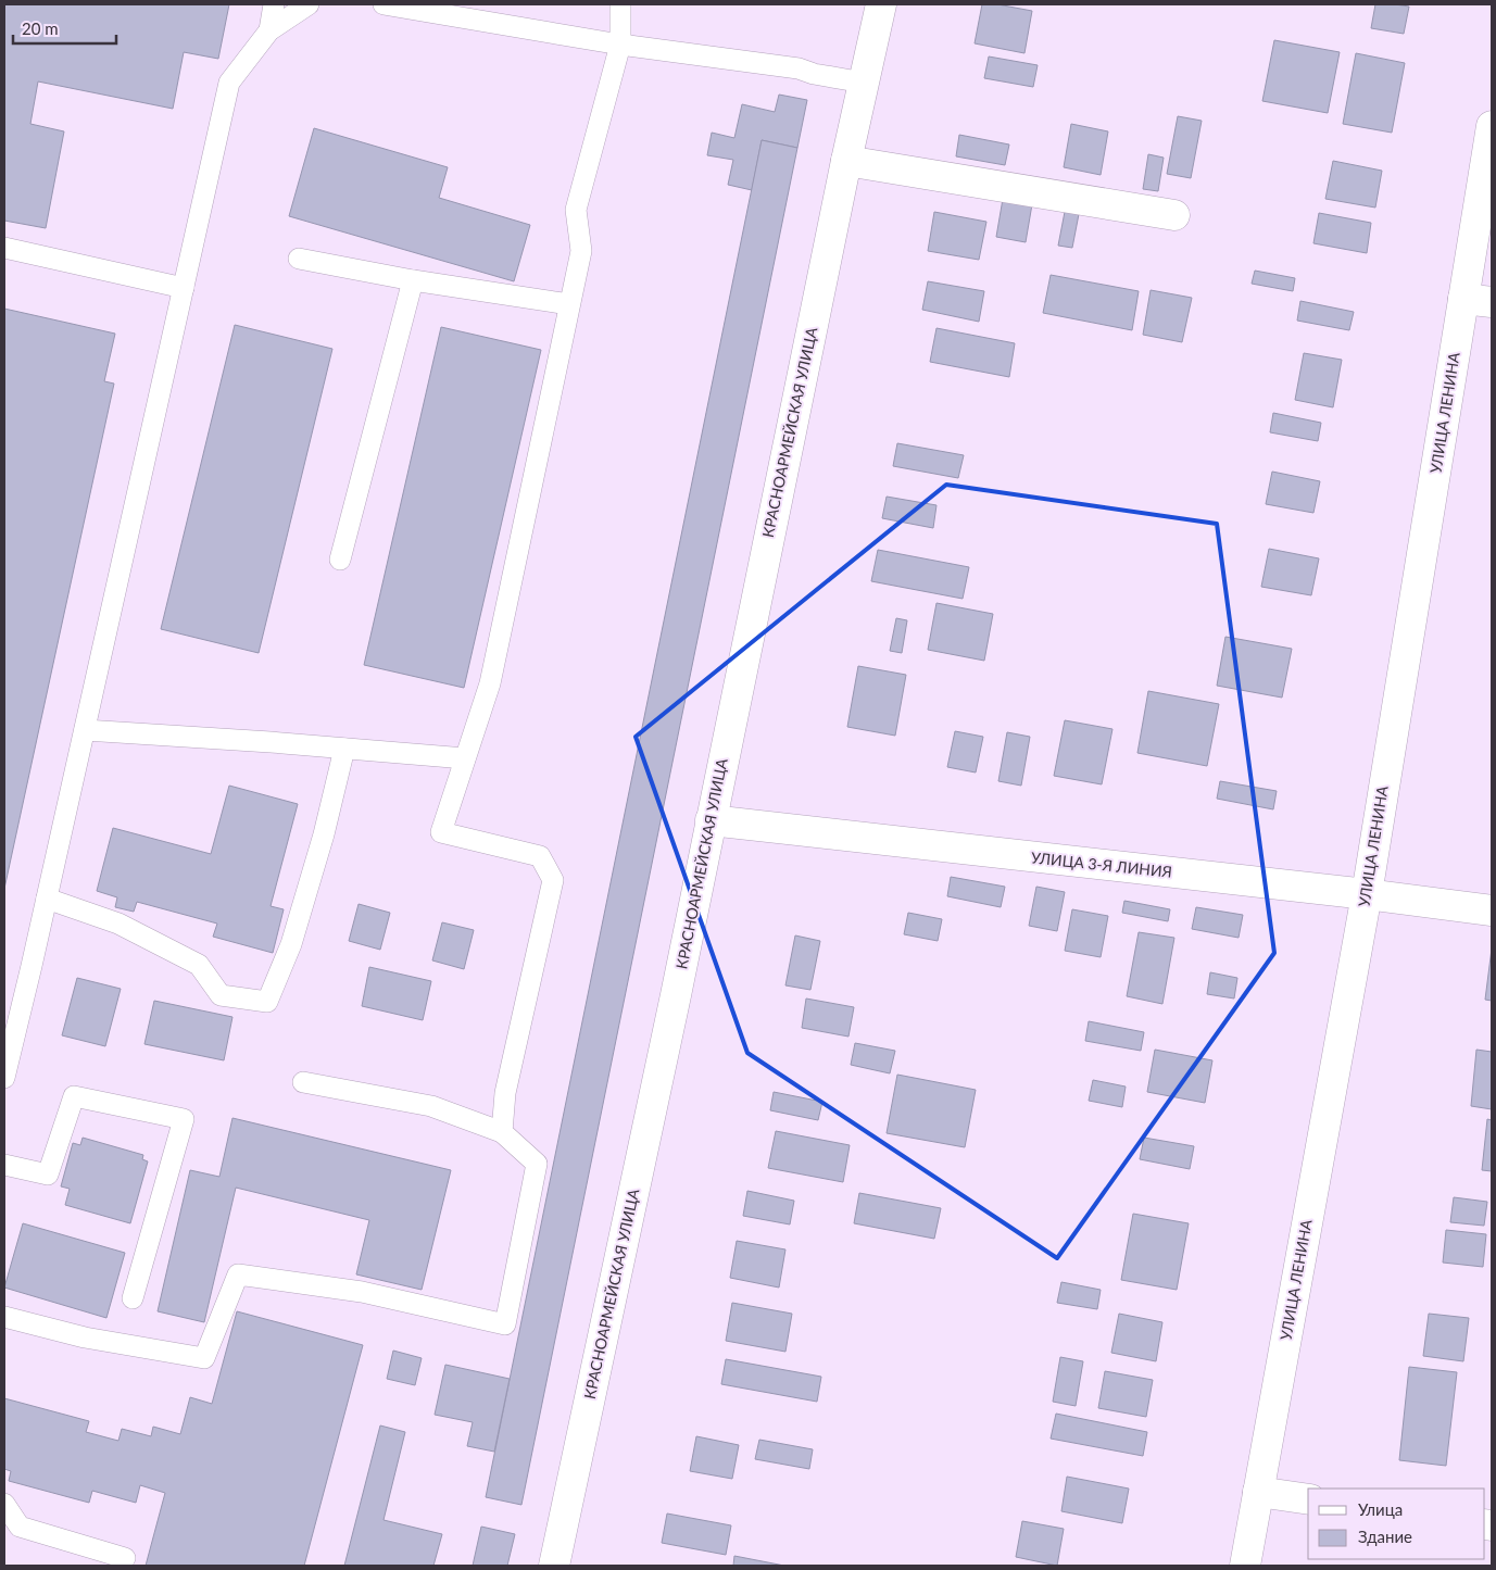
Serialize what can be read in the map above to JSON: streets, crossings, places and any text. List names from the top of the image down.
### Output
{
  "streets": {
    "street": ["УЛИЦА ЛЕНИНА", "КРАСНОАРМЕЙСКАЯ УЛИЦА", "УЛИЦА 3-Я ЛИНИЯ"]
  },
  "crossings": [
    ["УЛИЦА ЛЕНИНА", "УЛИЦА 3-Я ЛИНИЯ"],
    ["КРАСНОАРМЕЙСКАЯ УЛИЦА", "УЛИЦА 3-Я ЛИНИЯ"]
  ],
  "legend": ["Улица", "Здание"],
  "scale_bar": "20 m"
}
